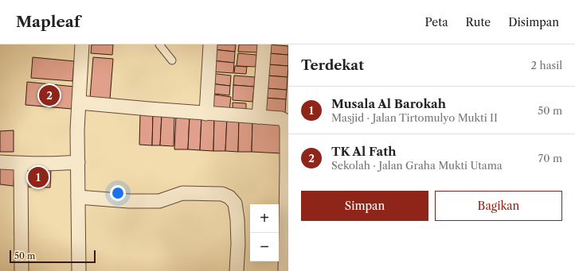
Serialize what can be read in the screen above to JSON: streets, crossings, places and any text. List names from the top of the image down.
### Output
{
  "scale_bar": "50 m",
  "page": {
    "header": "Mapleaf",
    "nav": ["Peta", "Rute", "Disimpan"],
    "heading": ["Terdekat", "2 hasil"],
    "pins": ["2", "1"],
    "list": [
      {
        "mark": "1",
        "name": "Musala Al Barokah",
        "note": "Masjid · Jalan Tirtomulyo Mukti II",
        "value": "50 m"
      },
      {
        "mark": "2",
        "name": "TK Al Fath",
        "note": "Sekolah · Jalan Graha Mukti Utama",
        "value": "70 m"
      }
    ],
    "buttons": ["Simpan", "Bagikan"],
    "map_buttons": ["+", "−"],
    "scale": "50 m"
  }
}
